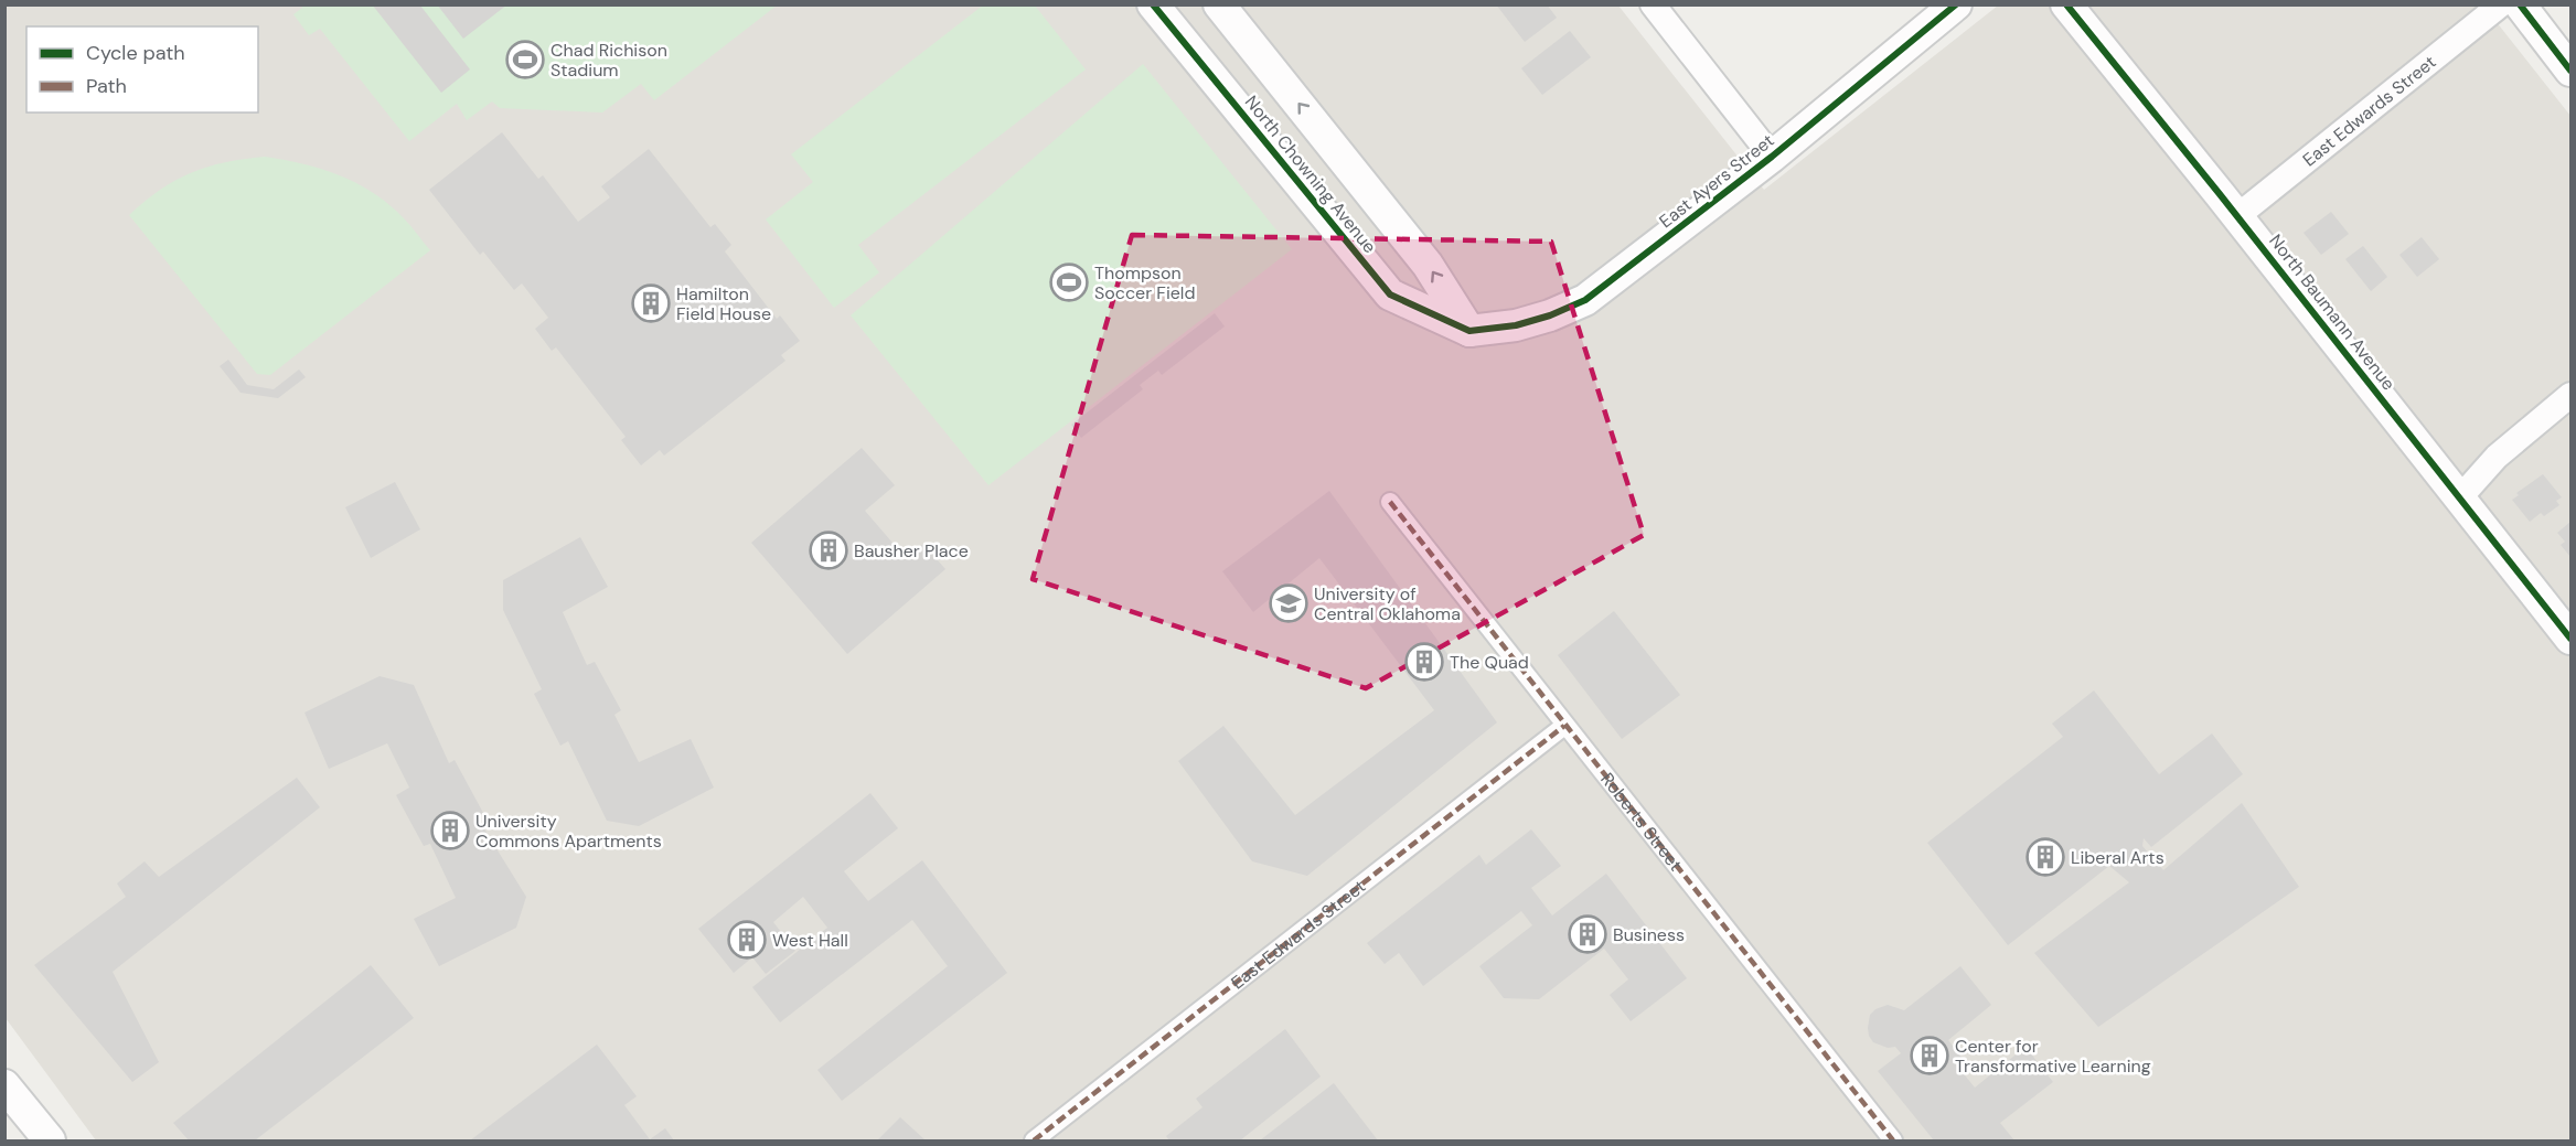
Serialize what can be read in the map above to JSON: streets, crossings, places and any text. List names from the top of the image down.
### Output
{
  "streets": {
    "street": [
      "East Edwards Street",
      "North Chowning Avenue",
      "East Ayers Street",
      "North Baumann Avenue",
      "Roberts Street"
    ]
  },
  "crossings": [
    ["East Edwards Street", "North Baumann Avenue"],
    ["East Edwards Street", "Roberts Street"],
    ["North Chowning Avenue", "East Ayers Street"]
  ],
  "places": {
    "sports": ["Chad Richison Stadium", "Thompson Soccer Field"],
    "building": [
      "Hamilton Field House",
      "Bausher Place",
      "The Quad",
      "University Commons Apartments",
      "Liberal Arts",
      "Business",
      "West Hall",
      "Center for Transformative Learning"
    ],
    "school or university": ["University of Central Oklahoma"]
  },
  "legend": ["Cycle path", "Path"]
}
